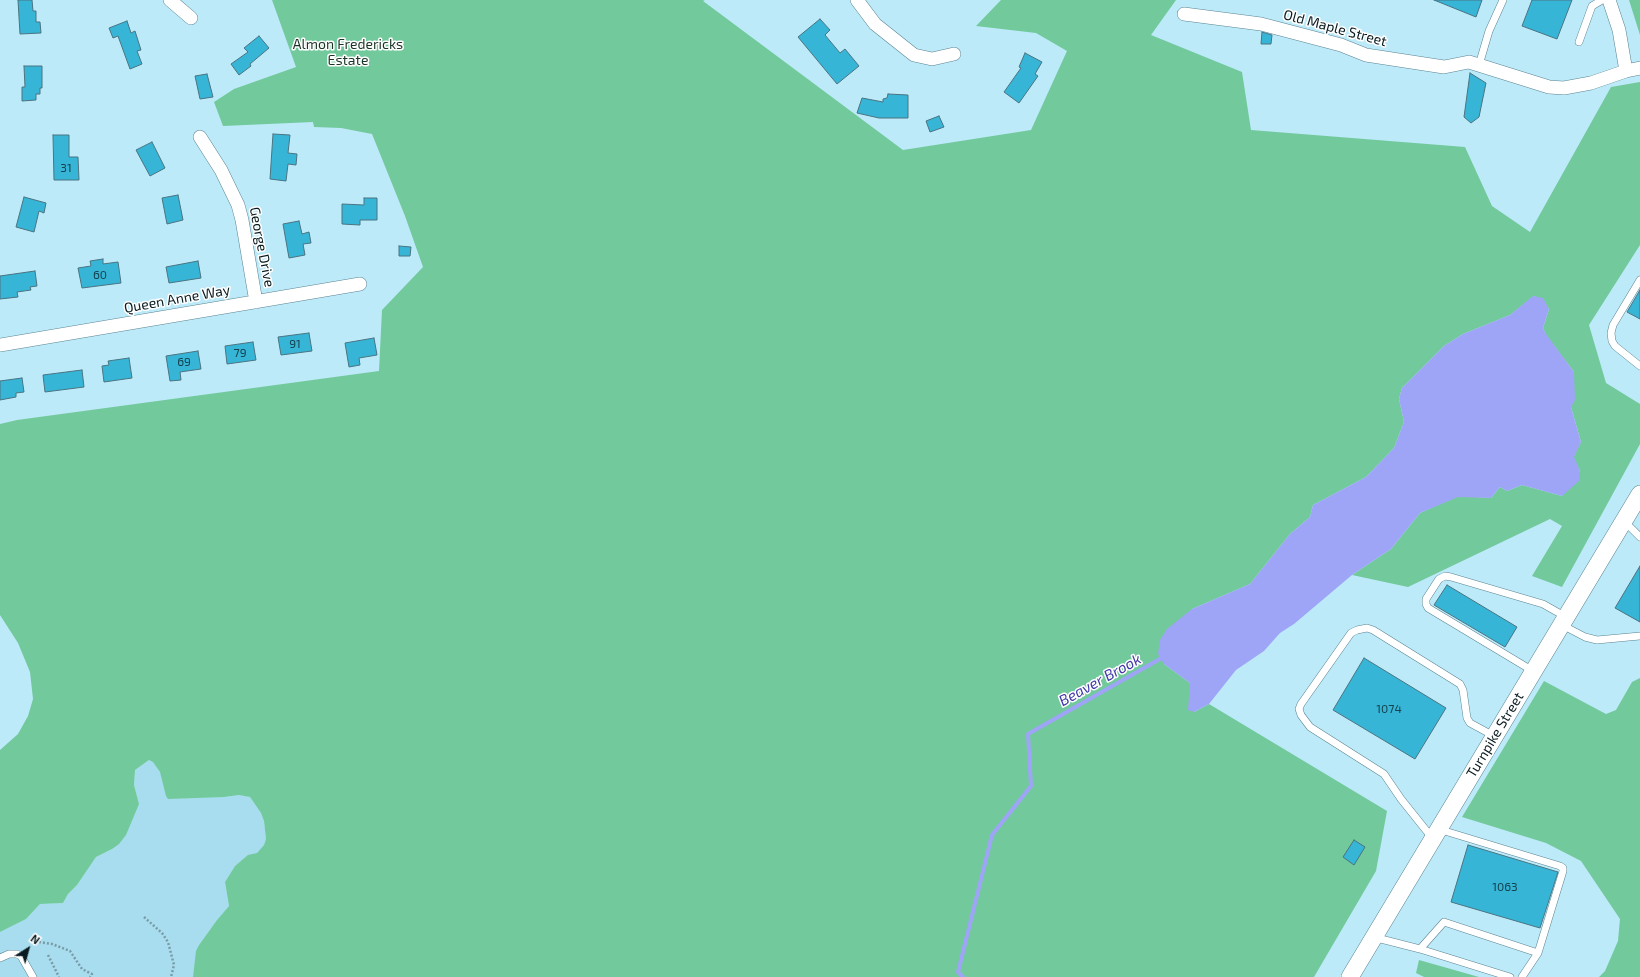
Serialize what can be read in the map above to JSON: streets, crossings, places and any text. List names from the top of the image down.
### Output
{
  "streets": {
    "street": [
      "Old Maple Street",
      "George Drive",
      "Queen Anne Way",
      "Turnpike Street"
    ]
  },
  "crossings": [
    ["George Drive", "Queen Anne Way"]
  ],
  "water": ["Beaver Brook"],
  "parks": ["Almon Fredericks Estate"],
  "house_numbers": [
    "31",
    "60",
    "91",
    "79",
    "69",
    "1074",
    "1063"
  ],
  "north": "top right"
}
